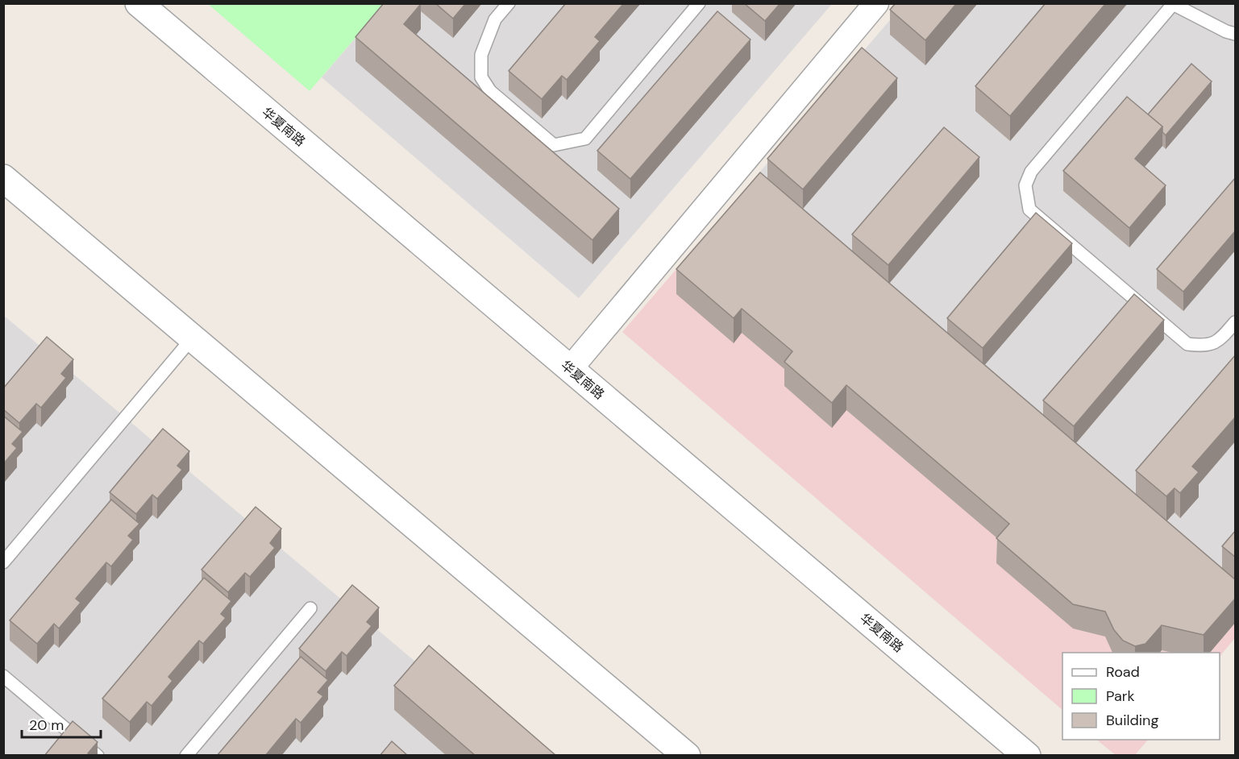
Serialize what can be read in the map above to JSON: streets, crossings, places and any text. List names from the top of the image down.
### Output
{
  "streets": {
    "street": ["华夏南路"]
  },
  "legend": ["Road", "Park", "Building"],
  "scale_bar": "20 m"
}
